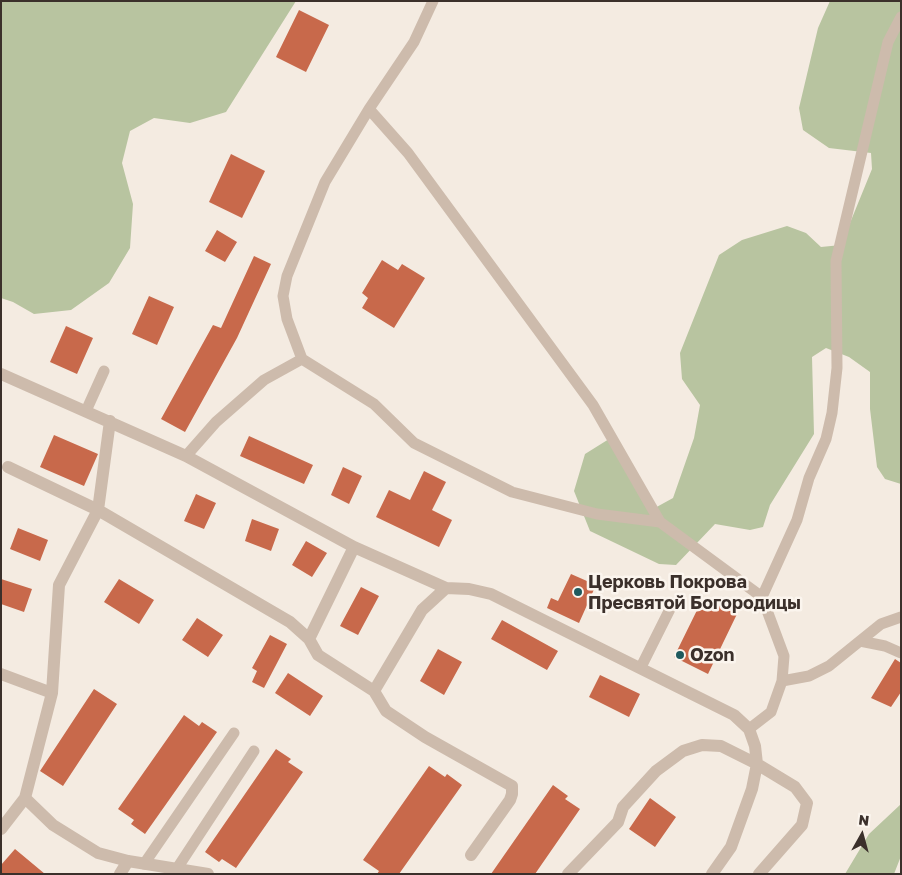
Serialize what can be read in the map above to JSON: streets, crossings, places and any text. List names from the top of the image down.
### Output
{
  "places": ["Церковь Покрова Пресвятой Богородицы", "Ozon"],
  "north": "top"
}
